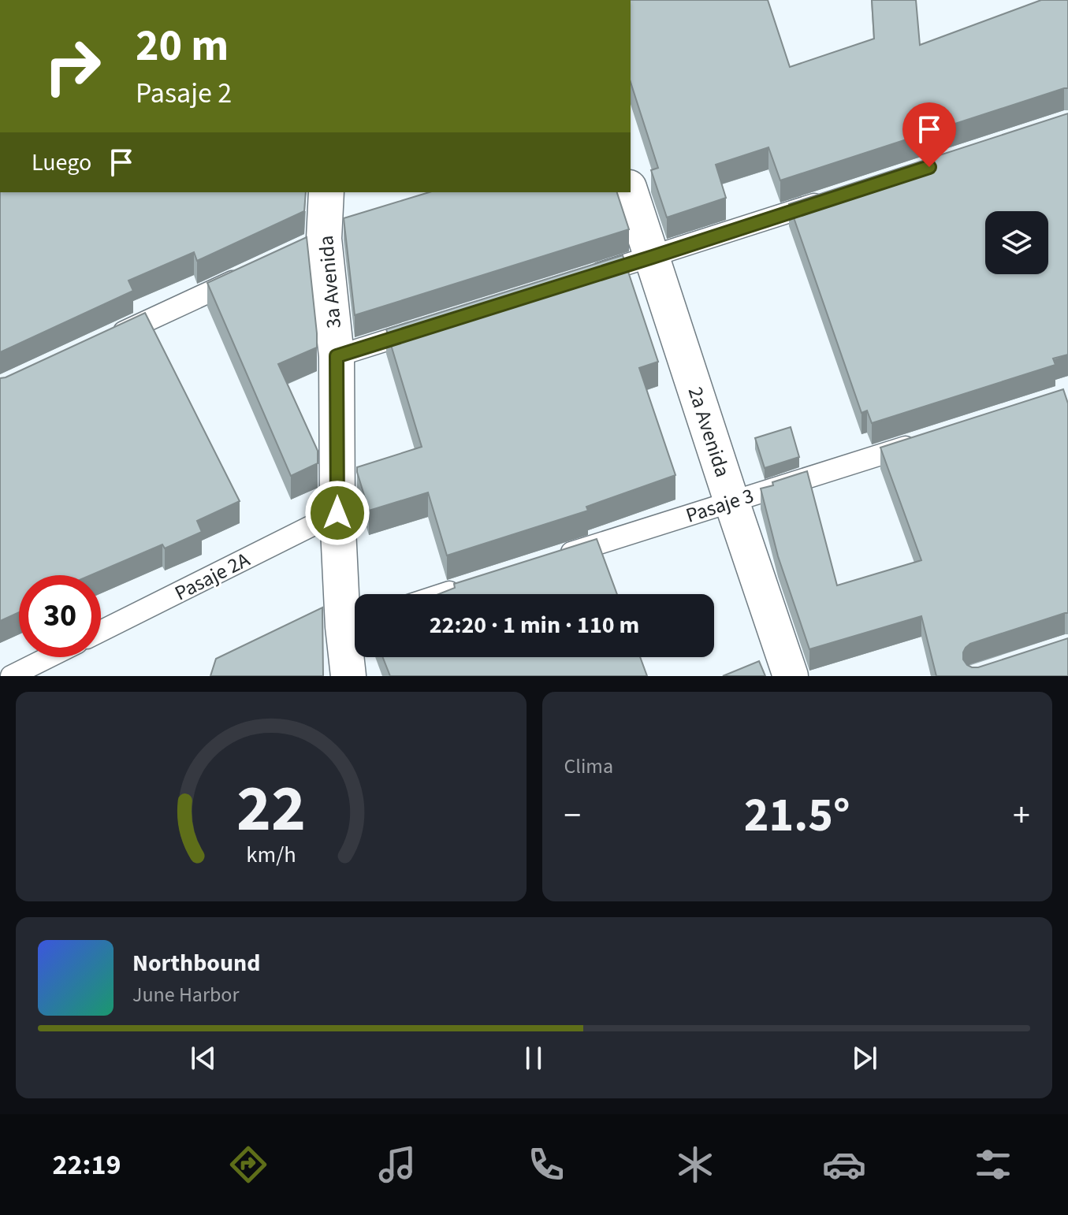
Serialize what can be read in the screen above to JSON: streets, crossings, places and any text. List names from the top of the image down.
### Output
{
  "streets": {
    "street": ["3a Avenida", "2a Avenida"],
    "lane": ["Pasaje 3", "Pasaje 2A"]
  },
  "crossings": [
    ["3a Avenida", "Pasaje 2A"],
    ["2a Avenida", "Pasaje 3"]
  ],
  "page": {
    "turn": ["20 m", "Pasaje 2"],
    "then": "Luego",
    "limit": "30",
    "trip": "22:20 · 1 min · 110 m",
    "tile": "Clima",
    "heat": ["−", "21.5°", "+"],
    "song": ["Northbound", "June Harbor"],
    "tabs": "22:19",
    "gauge": ["22", "km/h"]
  }
}
